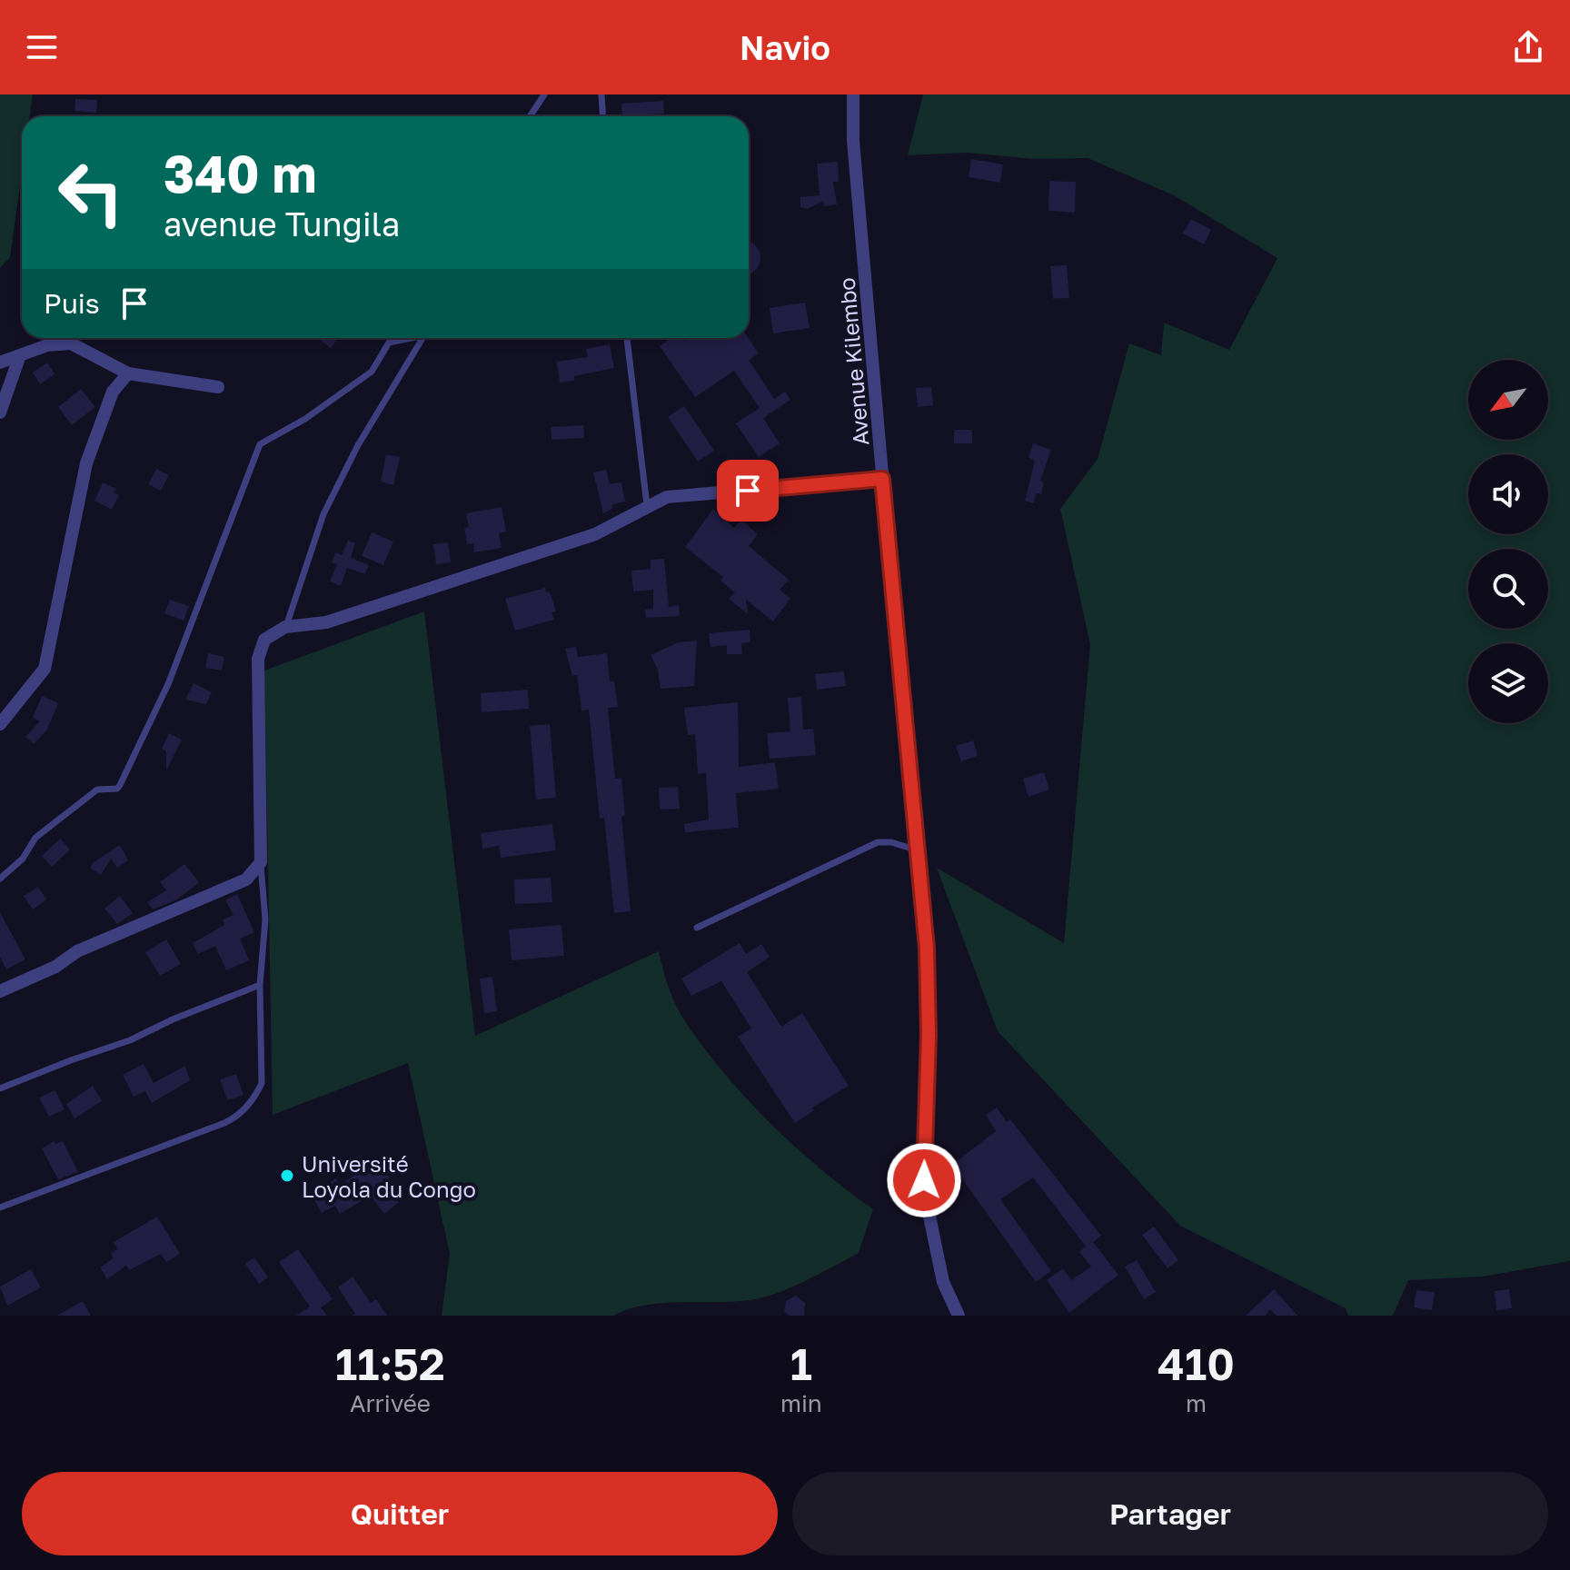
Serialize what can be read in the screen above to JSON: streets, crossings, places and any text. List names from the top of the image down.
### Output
{
  "streets": {
    "street": ["Avenue Kilembo"]
  },
  "places": ["Université Loyola du Congo"],
  "north": "bottom left",
  "page": {
    "header": "Navio",
    "turn": ["340 m", "avenue Tungila"],
    "then": "Puis",
    "eta": [
      "11:52",
      "Arrivée",
      "1",
      "min",
      "410",
      "m"
    ],
    "buttons": ["Quitter", "Partager"]
  }
}
